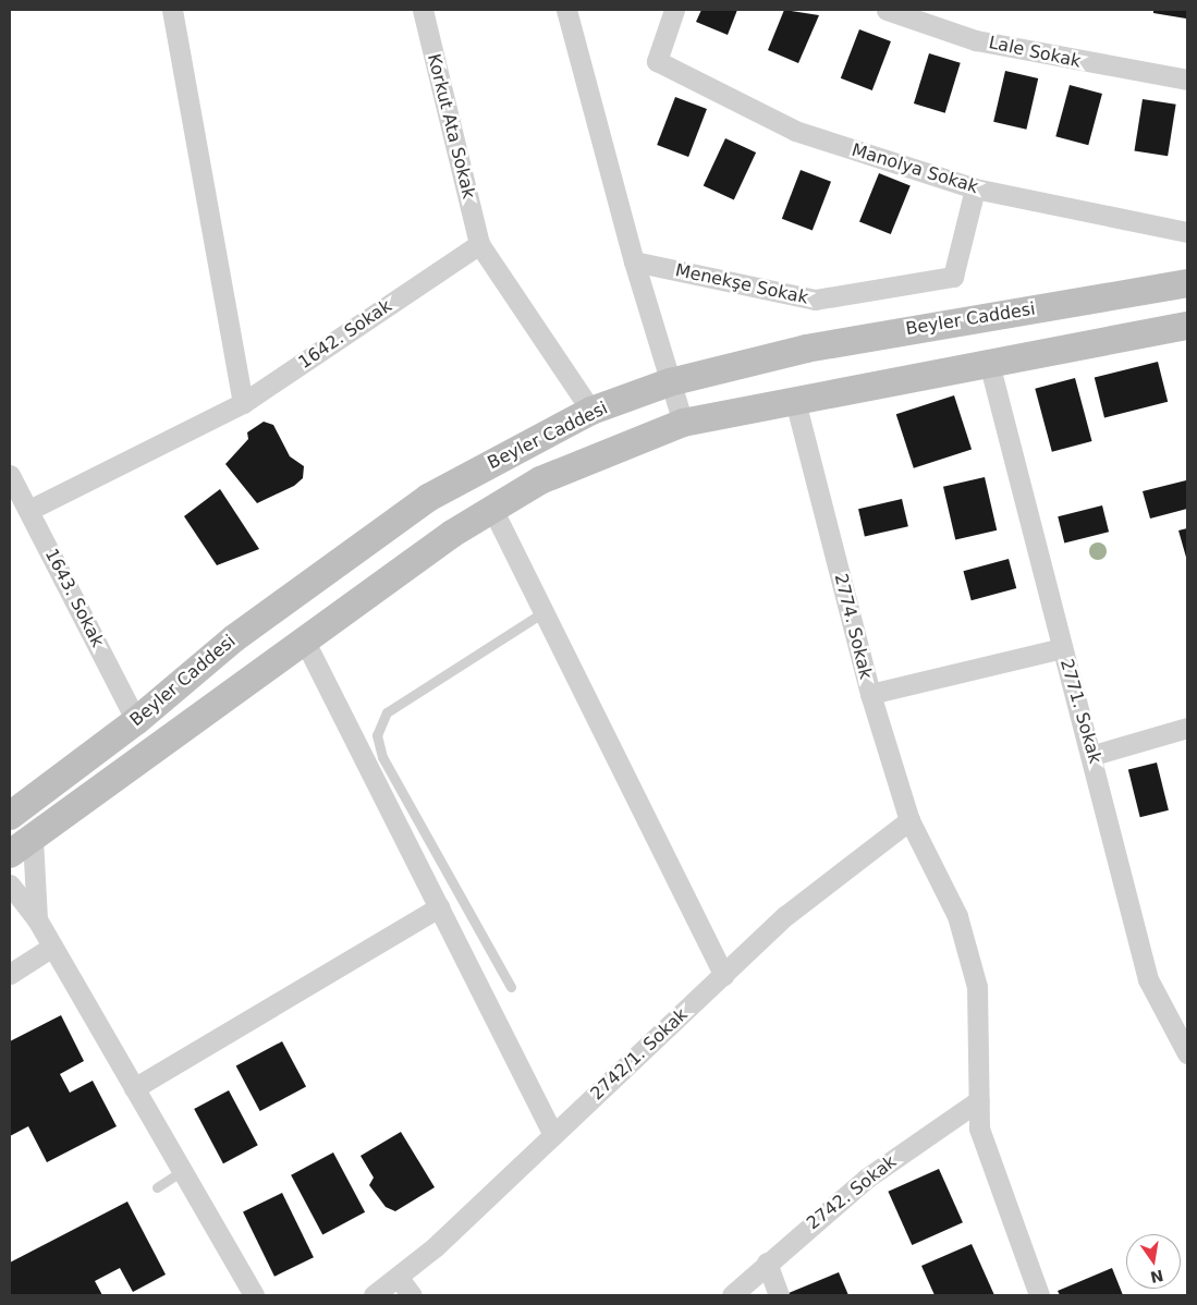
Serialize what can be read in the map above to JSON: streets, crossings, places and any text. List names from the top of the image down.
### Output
{
  "streets": {
    "main road": ["Beyler Caddesi"],
    "street": [
      "Lale Sokak",
      "Korkut Ata Sokak",
      "Manolya Sokak",
      "Menekşe Sokak",
      "1642. Sokak",
      "1643. Sokak",
      "2774. Sokak",
      "2771. Sokak",
      "2742/1. Sokak",
      "2742. Sokak"
    ]
  },
  "crossings": [
    ["Korkut Ata Sokak", "1642. Sokak"],
    ["Manolya Sokak", "Menekşe Sokak"],
    ["Beyler Caddesi", "1643. Sokak"],
    ["Beyler Caddesi", "2774. Sokak"],
    ["Beyler Caddesi", "2771. Sokak"],
    ["1642. Sokak", "1643. Sokak"],
    ["2774. Sokak", "2771. Sokak"]
  ],
  "north": "bottom"
}
